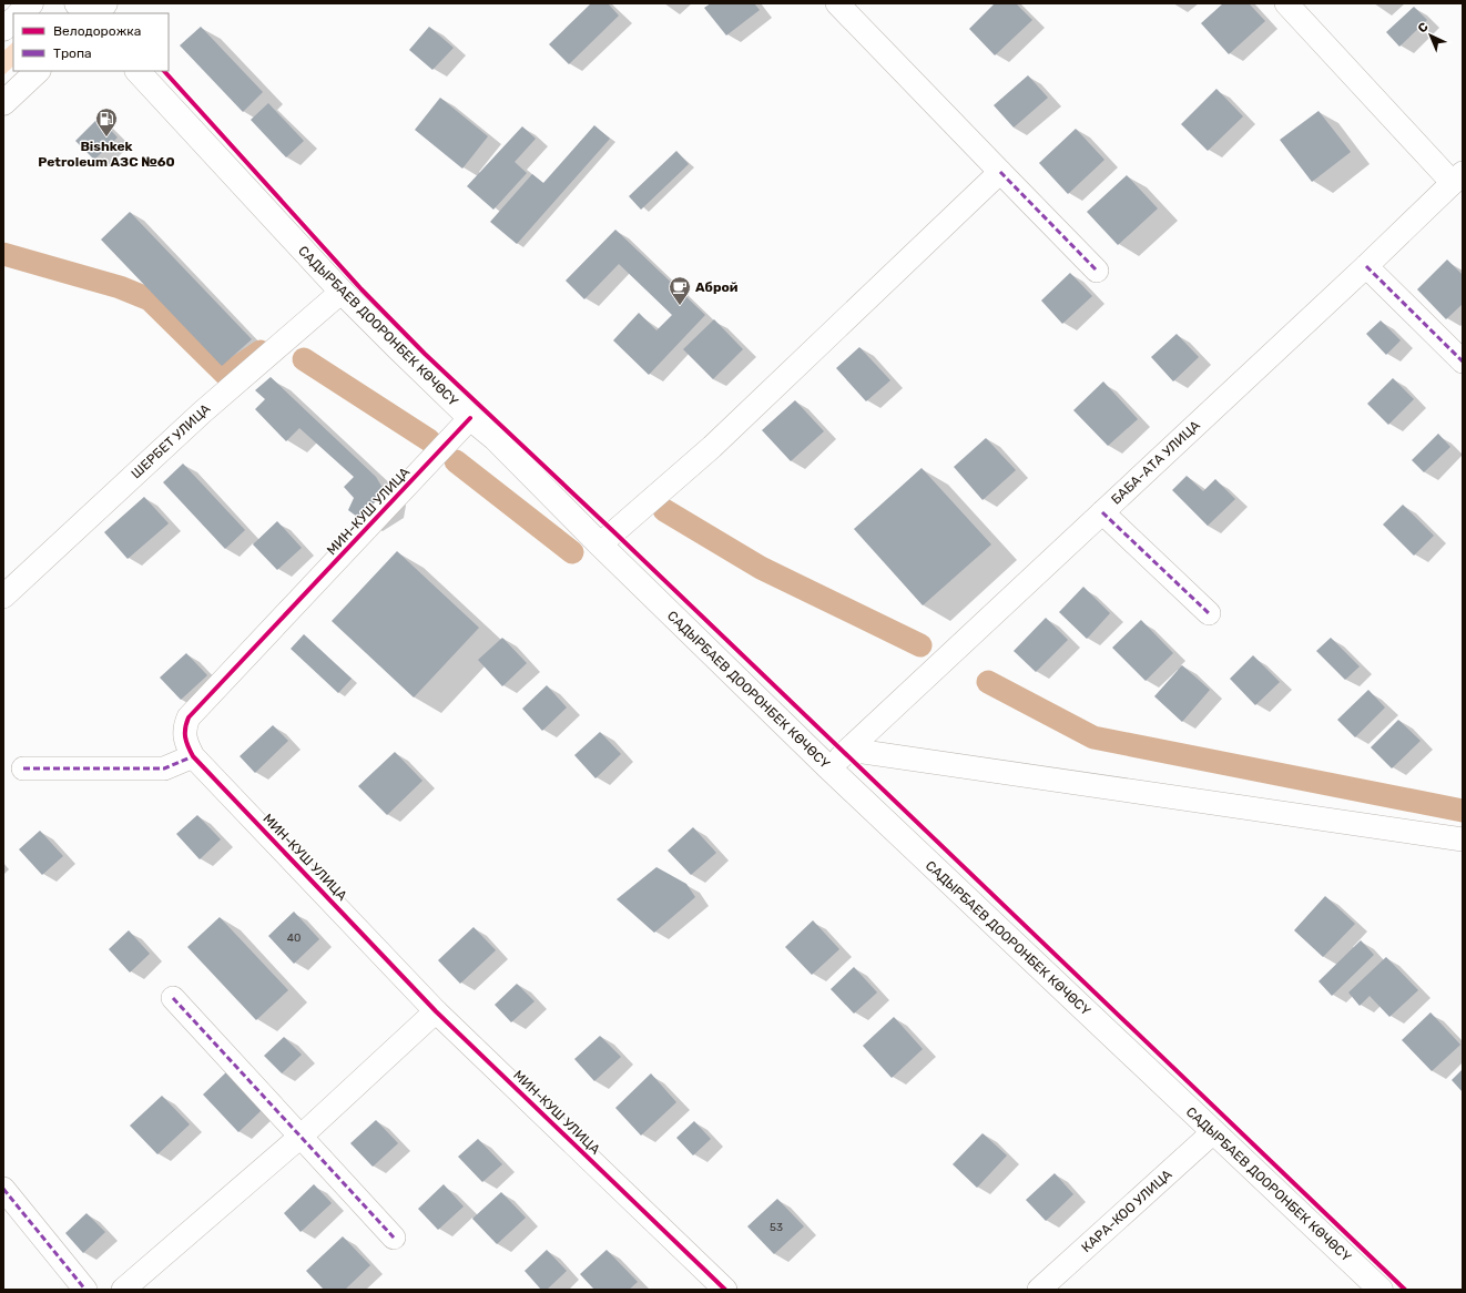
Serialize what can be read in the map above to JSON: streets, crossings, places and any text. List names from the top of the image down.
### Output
{
  "streets": {
    "main road": ["САДЫРБАЕВ ДООРОНБЕК КӨЧӨСҮ"],
    "street": [
      "ШЕРБЕТ УЛИЦА",
      "БАБА-АТА УЛИЦА",
      "МИН-КУШ УЛИЦА",
      "КАРА-КОО УЛИЦА"
    ]
  },
  "crossings": [
    ["САДЫРБАЕВ ДООРОНБЕК КӨЧӨСҮ", "ШЕРБЕТ УЛИЦА"],
    ["САДЫРБАЕВ ДООРОНБЕК КӨЧӨСҮ", "БАБА-АТА УЛИЦА"],
    ["САДЫРБАЕВ ДООРОНБЕК КӨЧӨСҮ", "МИН-КУШ УЛИЦА"],
    ["САДЫРБАЕВ ДООРОНБЕК КӨЧӨСҮ", "КАРА-КОО УЛИЦА"]
  ],
  "places": {
    "fuel station": ["Bishkek Petroleum АЗС №60"],
    "cafe": ["Аброй"]
  },
  "house_numbers": ["40", "53"],
  "legend": ["Велодорожка", "Тропа"],
  "north": "top left"
}
